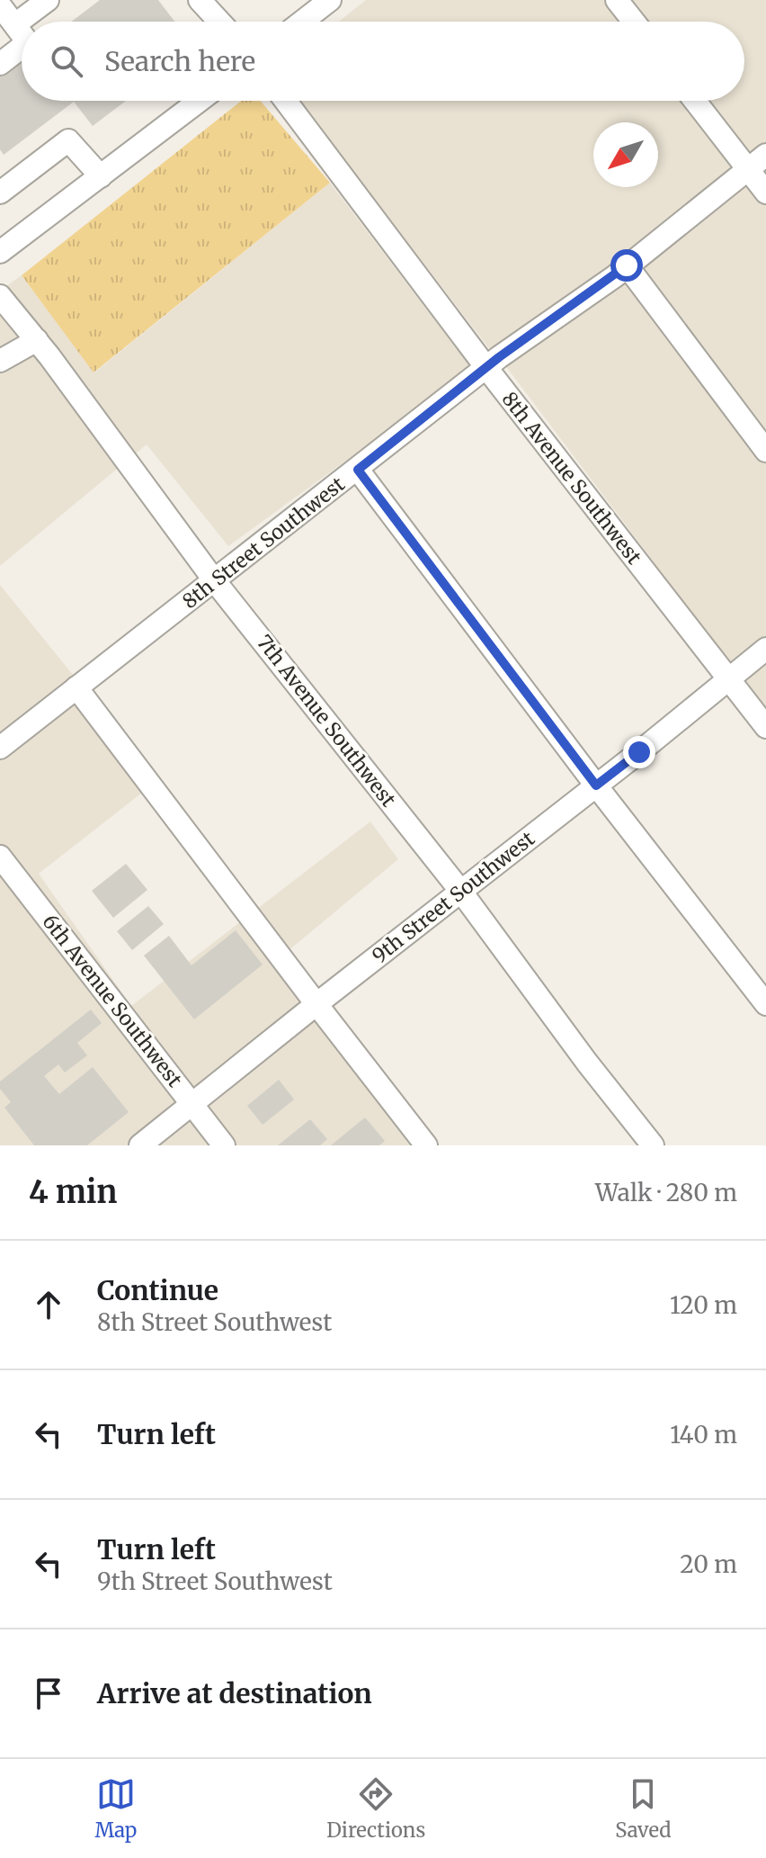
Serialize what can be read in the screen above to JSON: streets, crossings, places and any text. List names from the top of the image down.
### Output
{
  "streets": {
    "street": [
      "8th Avenue Southwest",
      "8th Street Southwest",
      "7th Avenue Southwest",
      "9th Street Southwest",
      "6th Avenue Southwest"
    ]
  },
  "crossings": [
    ["8th Avenue Southwest", "8th Street Southwest"],
    ["8th Avenue Southwest", "9th Street Southwest"],
    ["8th Street Southwest", "7th Avenue Southwest"],
    ["7th Avenue Southwest", "9th Street Southwest"],
    ["9th Street Southwest", "6th Avenue Southwest"]
  ],
  "north": "bottom left",
  "page": {
    "search": "Search here",
    "heading": ["4 min", "Walk · 280 m"],
    "list": [
      ["Continue", "8th Street Southwest", "120 m"],
      ["Turn left", "140 m"],
      ["Turn left", "9th Street Southwest", "20 m"],
      "Arrive at destination"
    ],
    "nav": ["Map", "Directions", "Saved"]
  }
}
